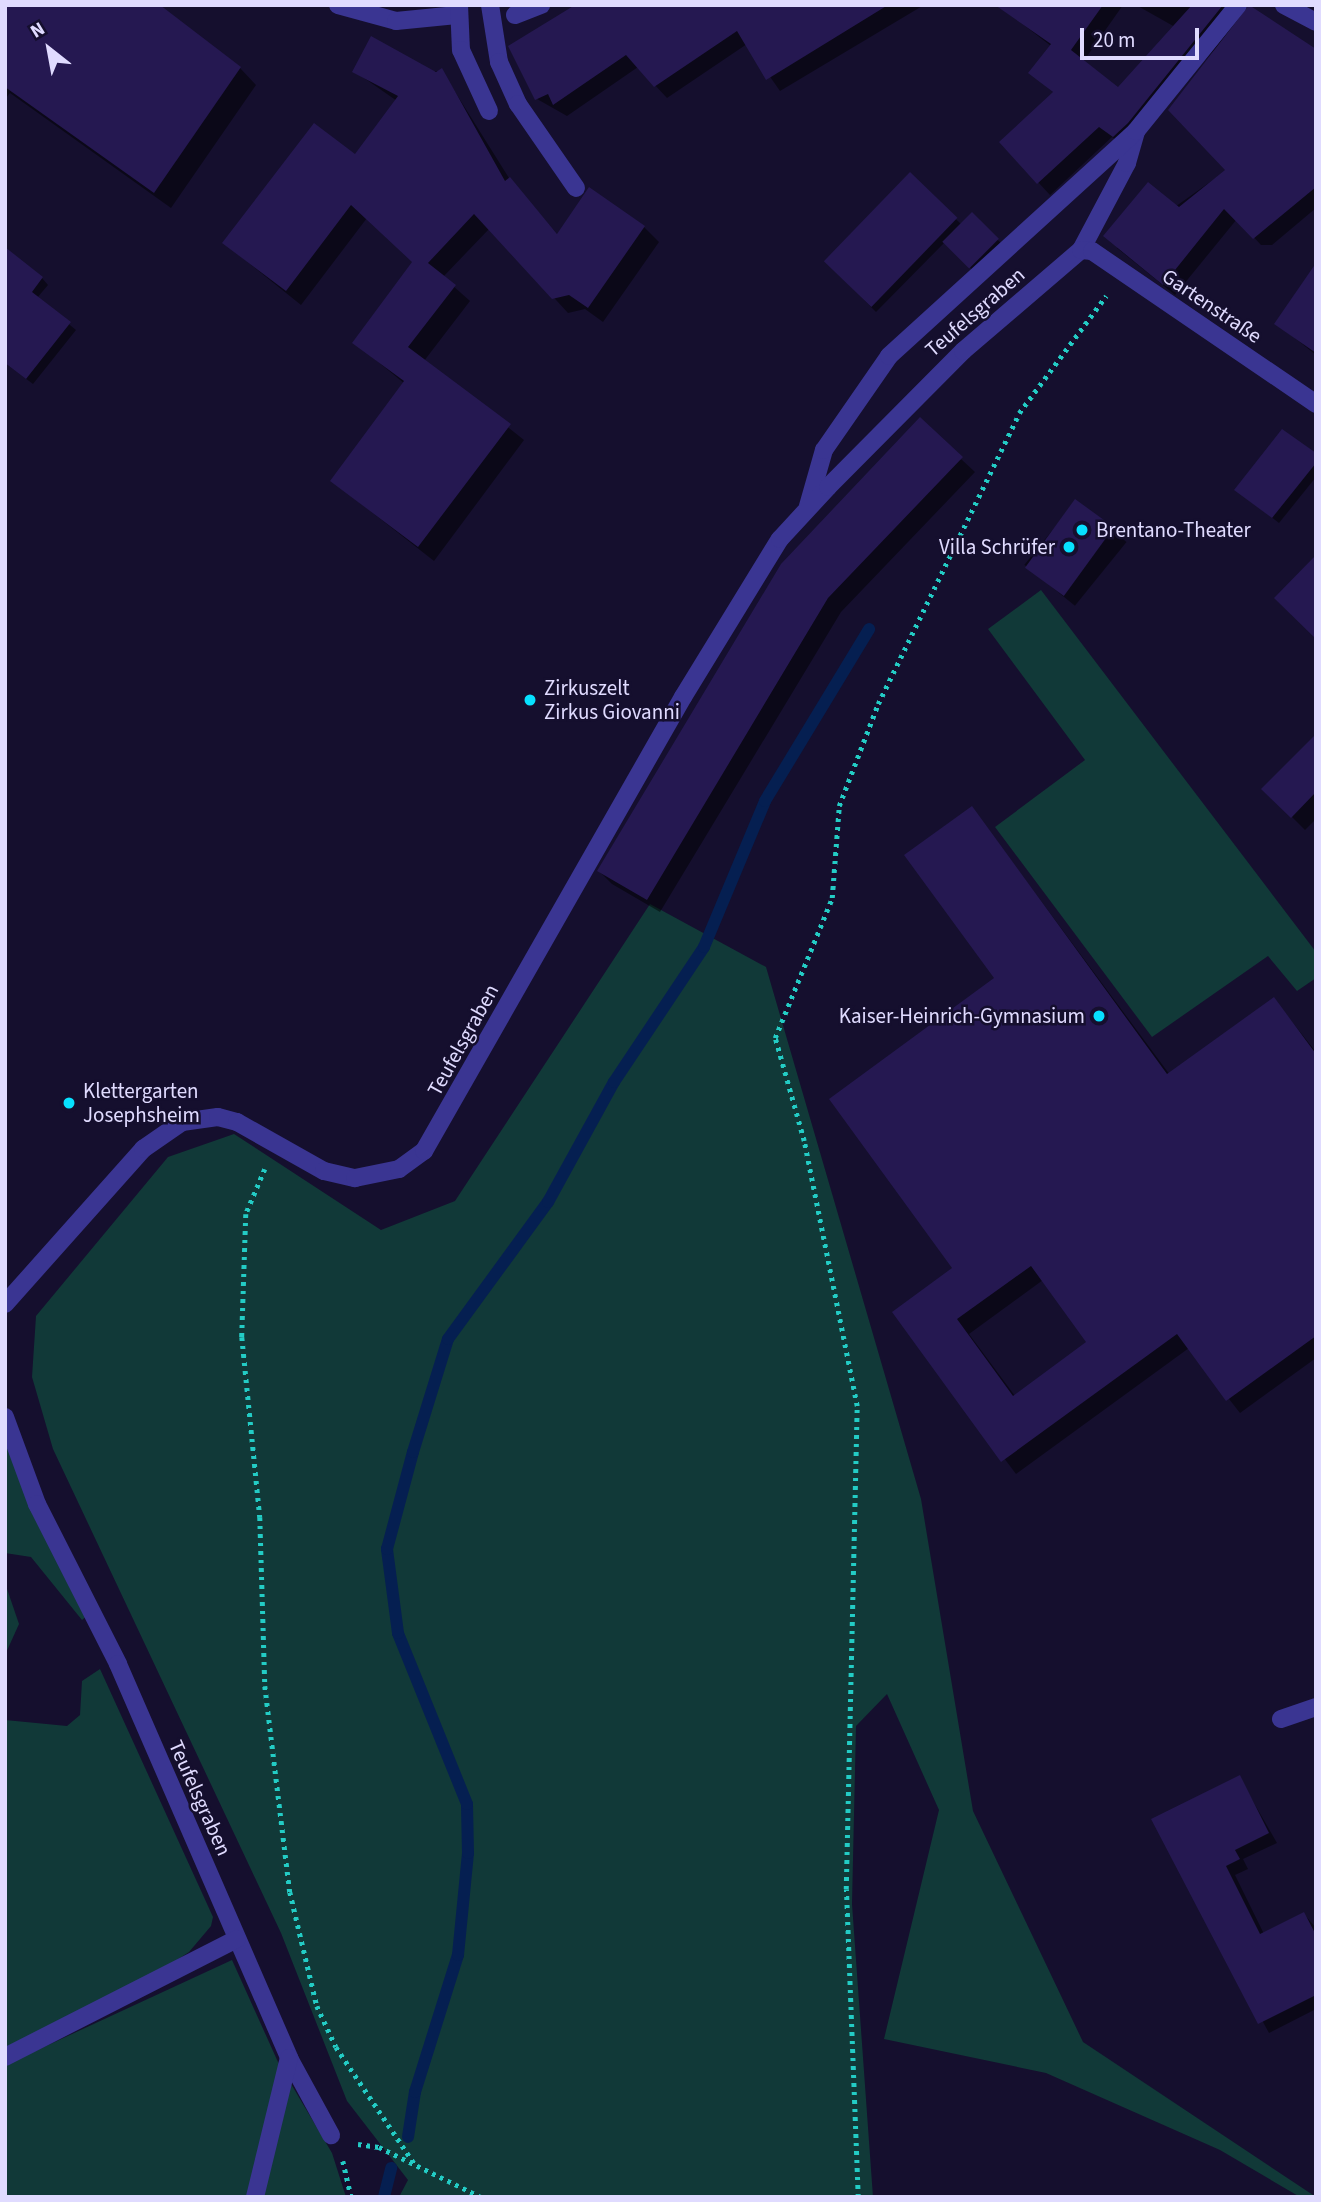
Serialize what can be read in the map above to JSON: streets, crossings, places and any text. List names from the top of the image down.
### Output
{
  "streets": {
    "street": ["Gartenstraße", "Teufelsgraben"]
  },
  "crossings": [
    ["Gartenstraße", "Teufelsgraben"]
  ],
  "places": [
    "Brentano-Theater",
    "Villa Schrüfer",
    "Zirkuszelt Zirkus Giovanni",
    "Kaiser-Heinrich-Gymnasium",
    "Klettergarten Josephsheim"
  ],
  "scale_bar": "20 m",
  "north": "top left"
}
